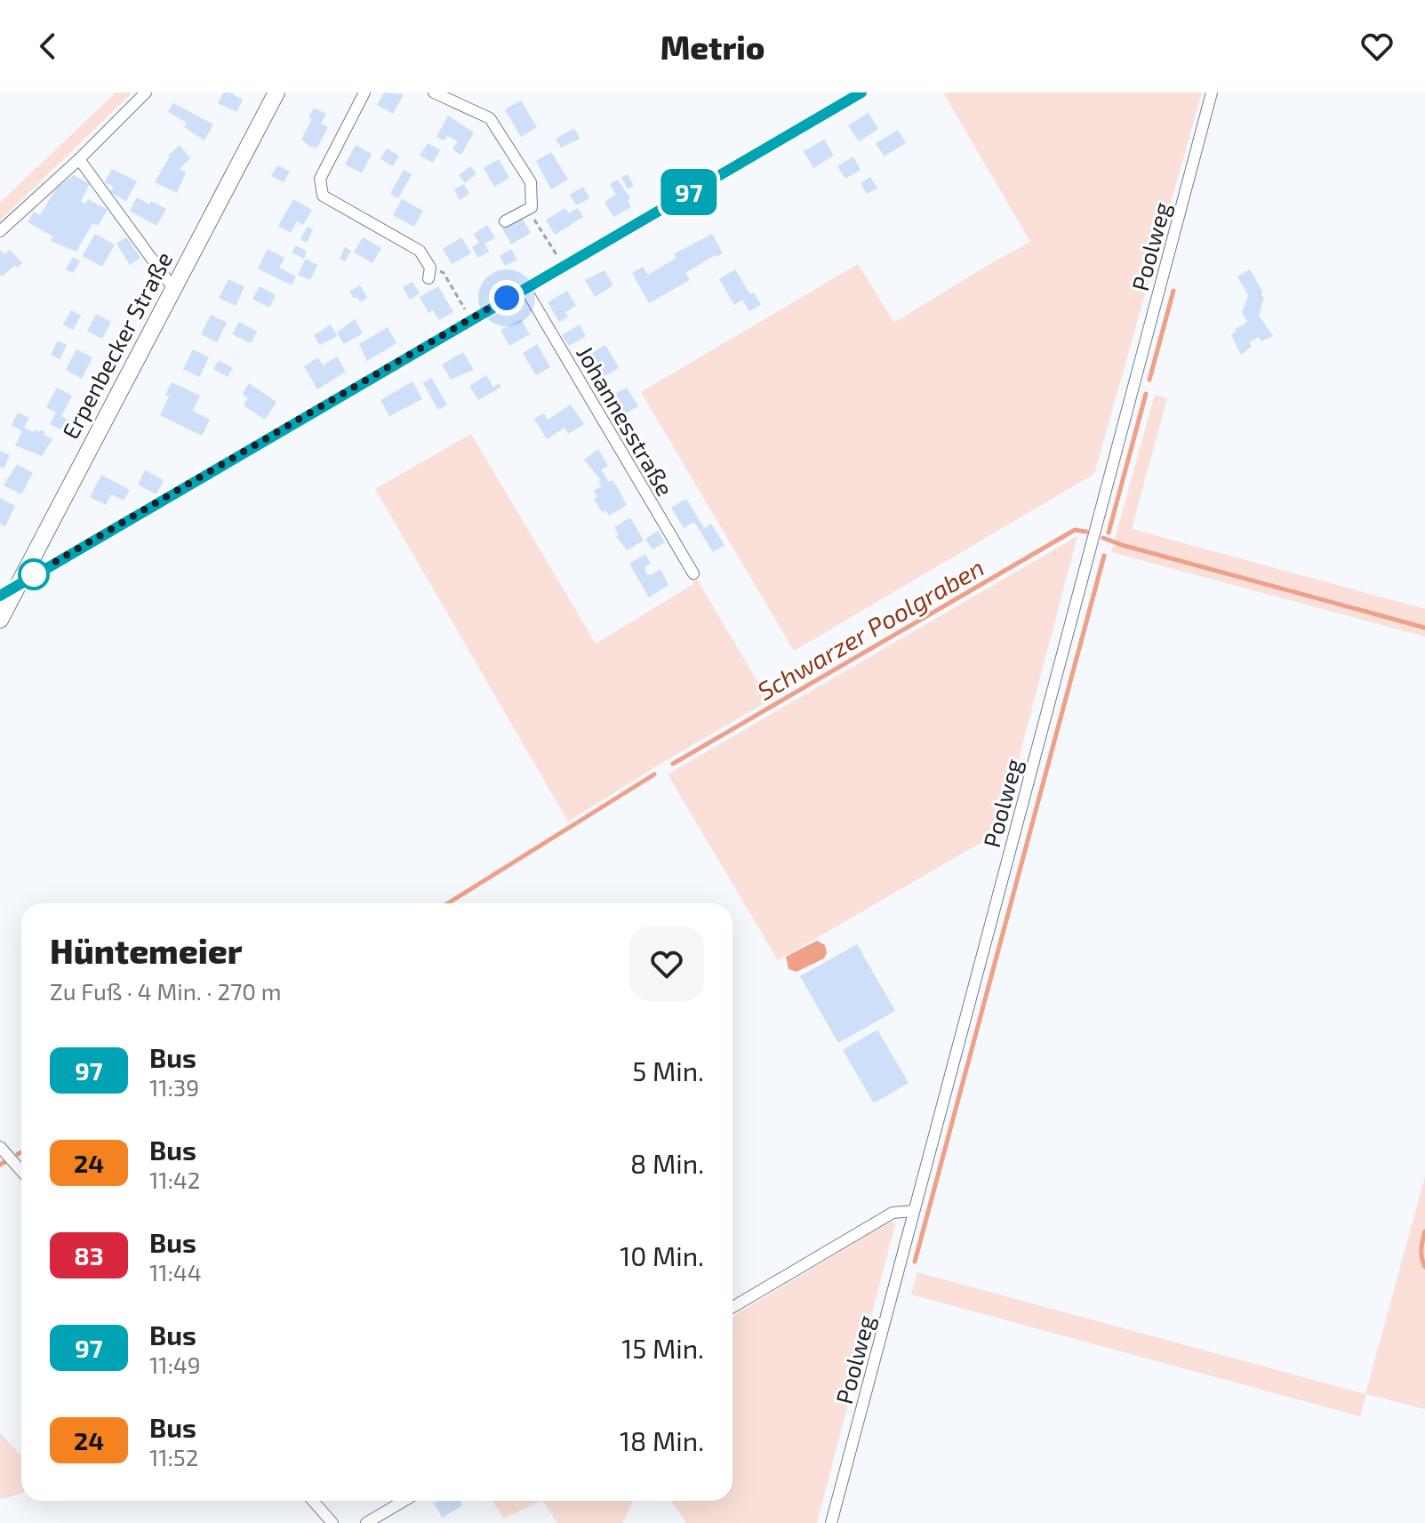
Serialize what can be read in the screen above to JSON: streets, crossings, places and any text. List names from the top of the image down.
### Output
{
  "streets": {
    "main road": ["Erpenbecker Straße"],
    "street": ["Poolweg", "Johannesstraße"]
  },
  "water": ["Schwarzer Poolgraben"],
  "lines": ["bus line 97"],
  "page": {
    "header": "Metrio",
    "on_map": "97",
    "heading": ["Hüntemeier", "Zu Fuß · 4 Min. · 270 m"],
    "list": [
      {
        "mark": "97",
        "name": "Bus",
        "note": "11:39",
        "value": "5 Min."
      },
      {
        "mark": "24",
        "name": "Bus",
        "note": "11:42",
        "value": "8 Min."
      },
      {
        "mark": "83",
        "name": "Bus",
        "note": "11:44",
        "value": "10 Min."
      },
      {
        "mark": "97",
        "name": "Bus",
        "note": "11:49",
        "value": "15 Min."
      },
      {
        "mark": "24",
        "name": "Bus",
        "note": "11:52",
        "value": "18 Min."
      }
    ]
  }
}
